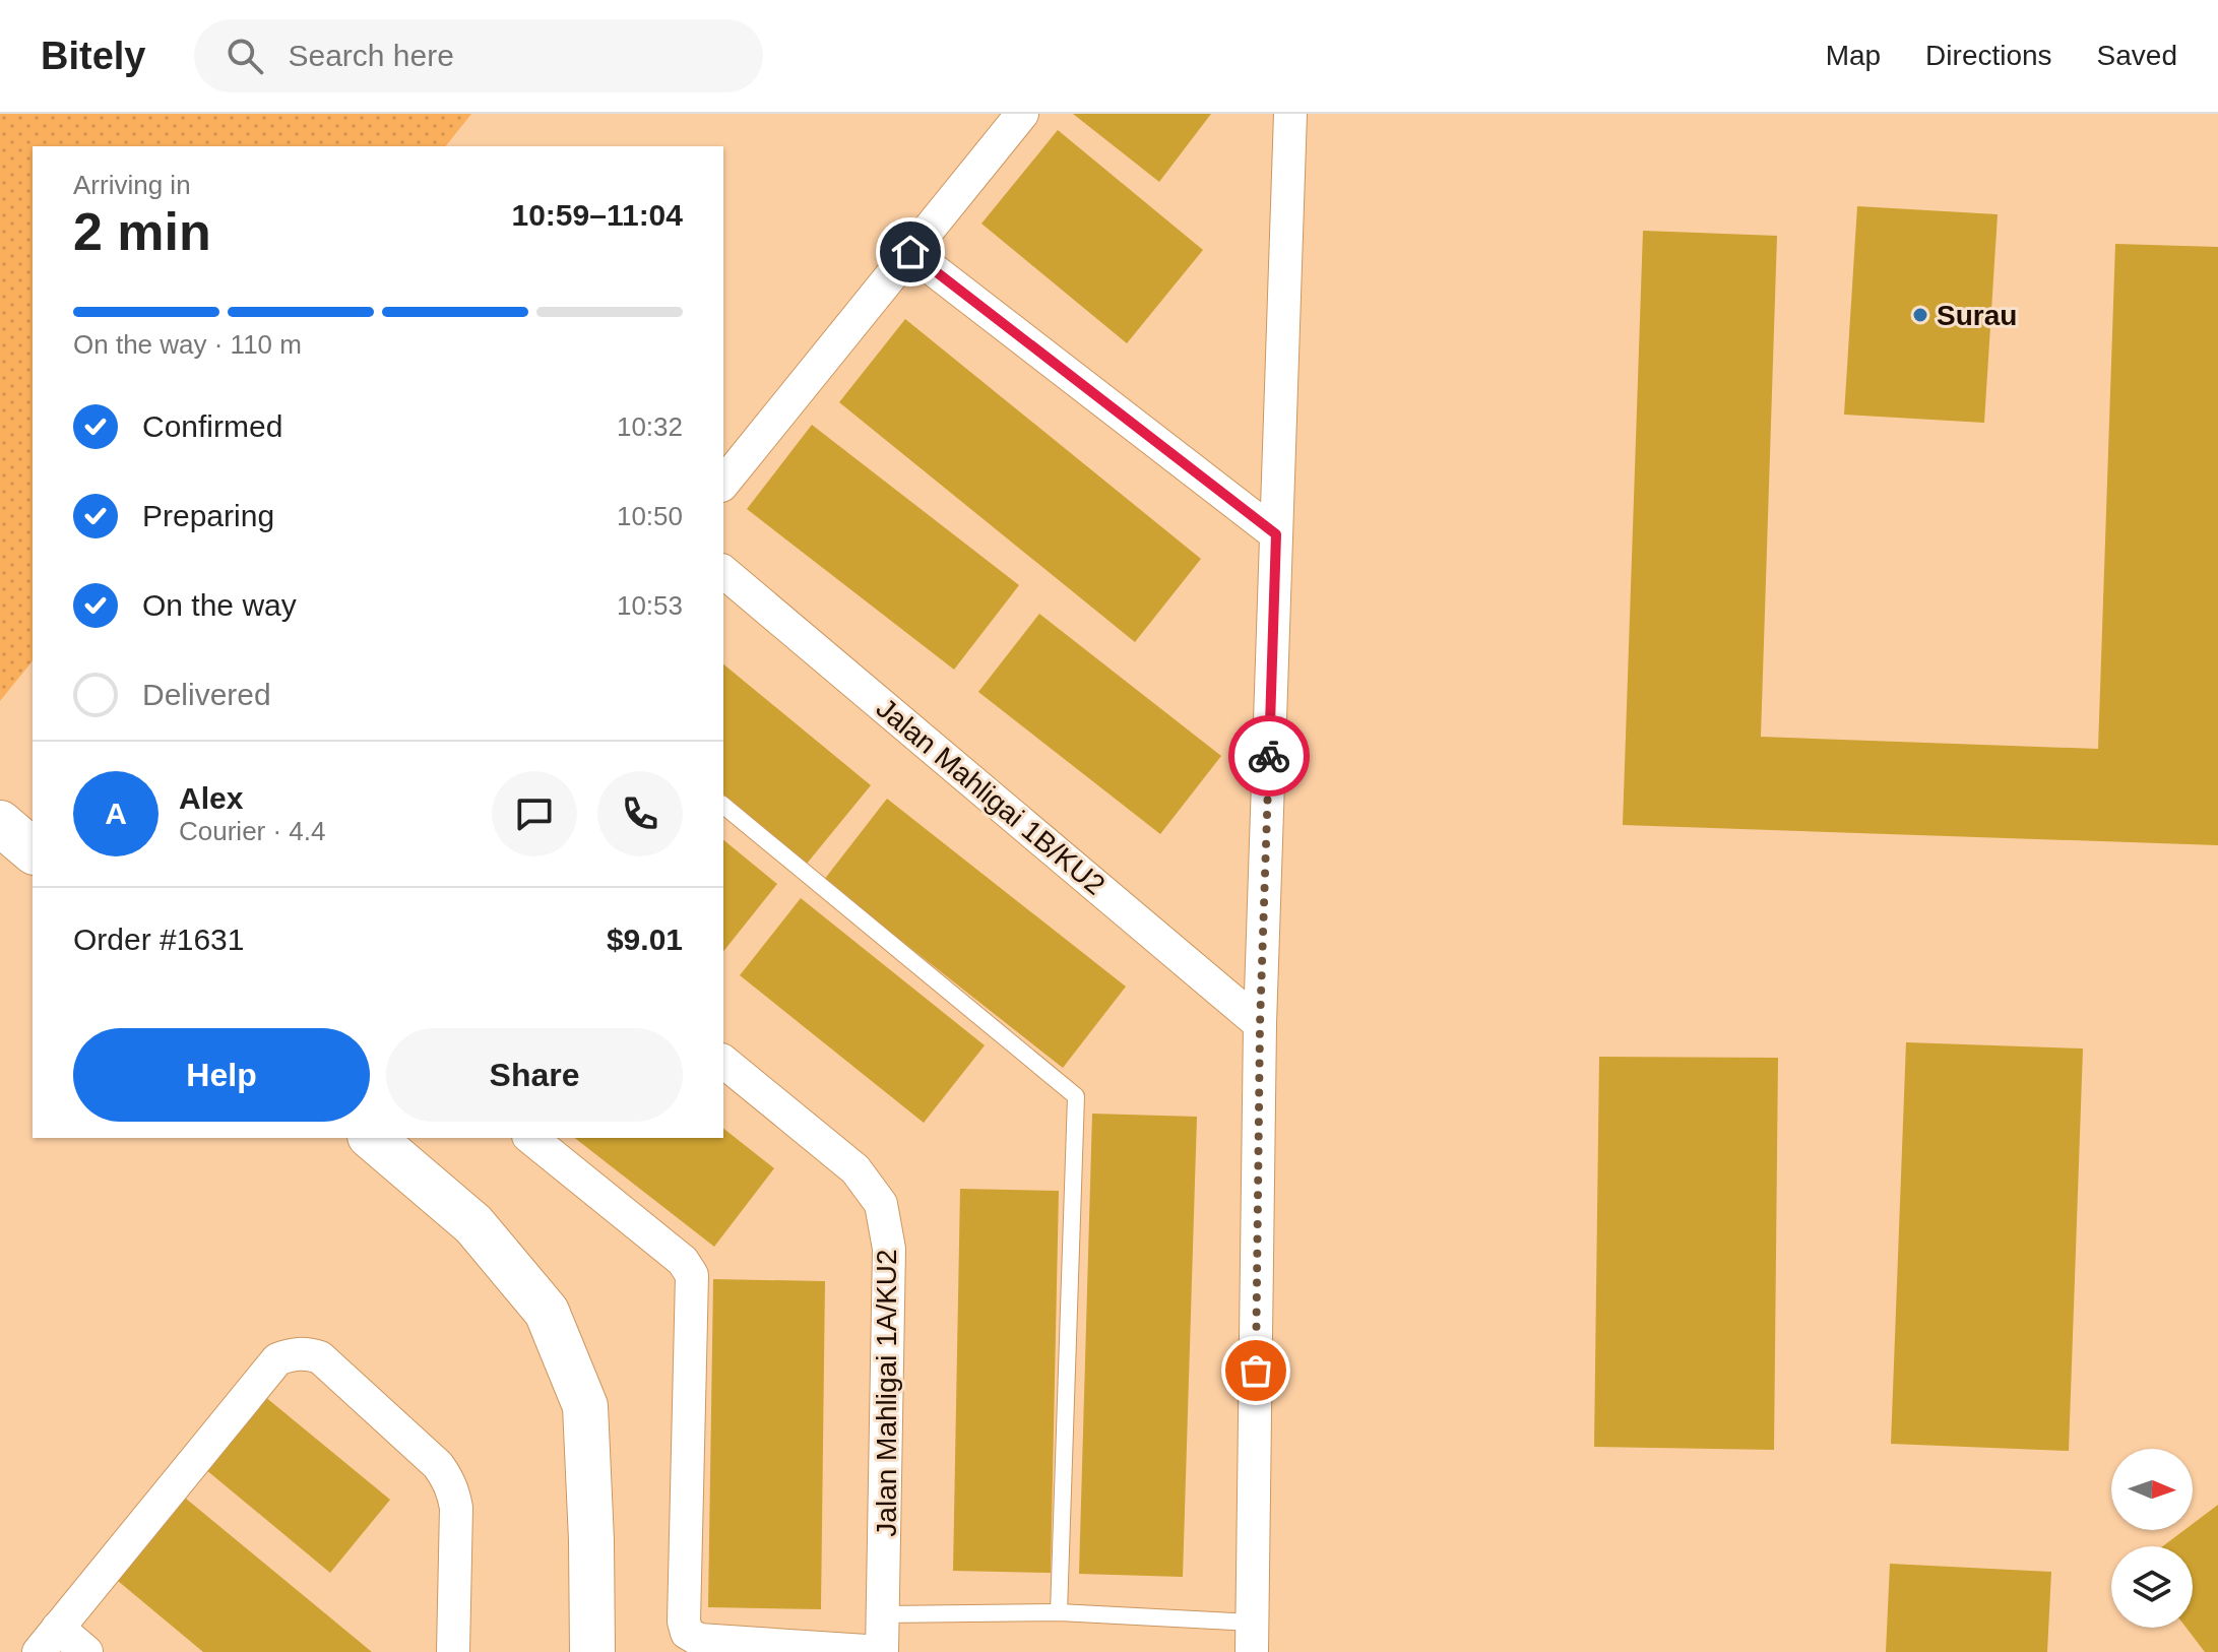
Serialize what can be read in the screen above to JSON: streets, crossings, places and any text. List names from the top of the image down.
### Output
{
  "streets": {
    "street": ["Jalan Mahligai 1B/KU2", "Jalan Mahligai 1A/KU2"]
  },
  "places": ["Surau"],
  "north": "right",
  "page": {
    "header": "Bitely",
    "search": "Search here",
    "nav": ["Map", "Directions", "Saved"],
    "heading": ["2 min", "Arriving in", "10:59–11:04"],
    "panel": [
      "Alex",
      "Courier · 4.4",
      "Order #1631",
      "$9.01"
    ],
    "bar": "On the way · 110 m",
    "list": [
      ["Confirmed", "10:32"],
      ["Preparing", "10:50"],
      ["On the way", "10:53"],
      "Delivered"
    ],
    "round": "A",
    "buttons": ["Help", "Share"]
  }
}
